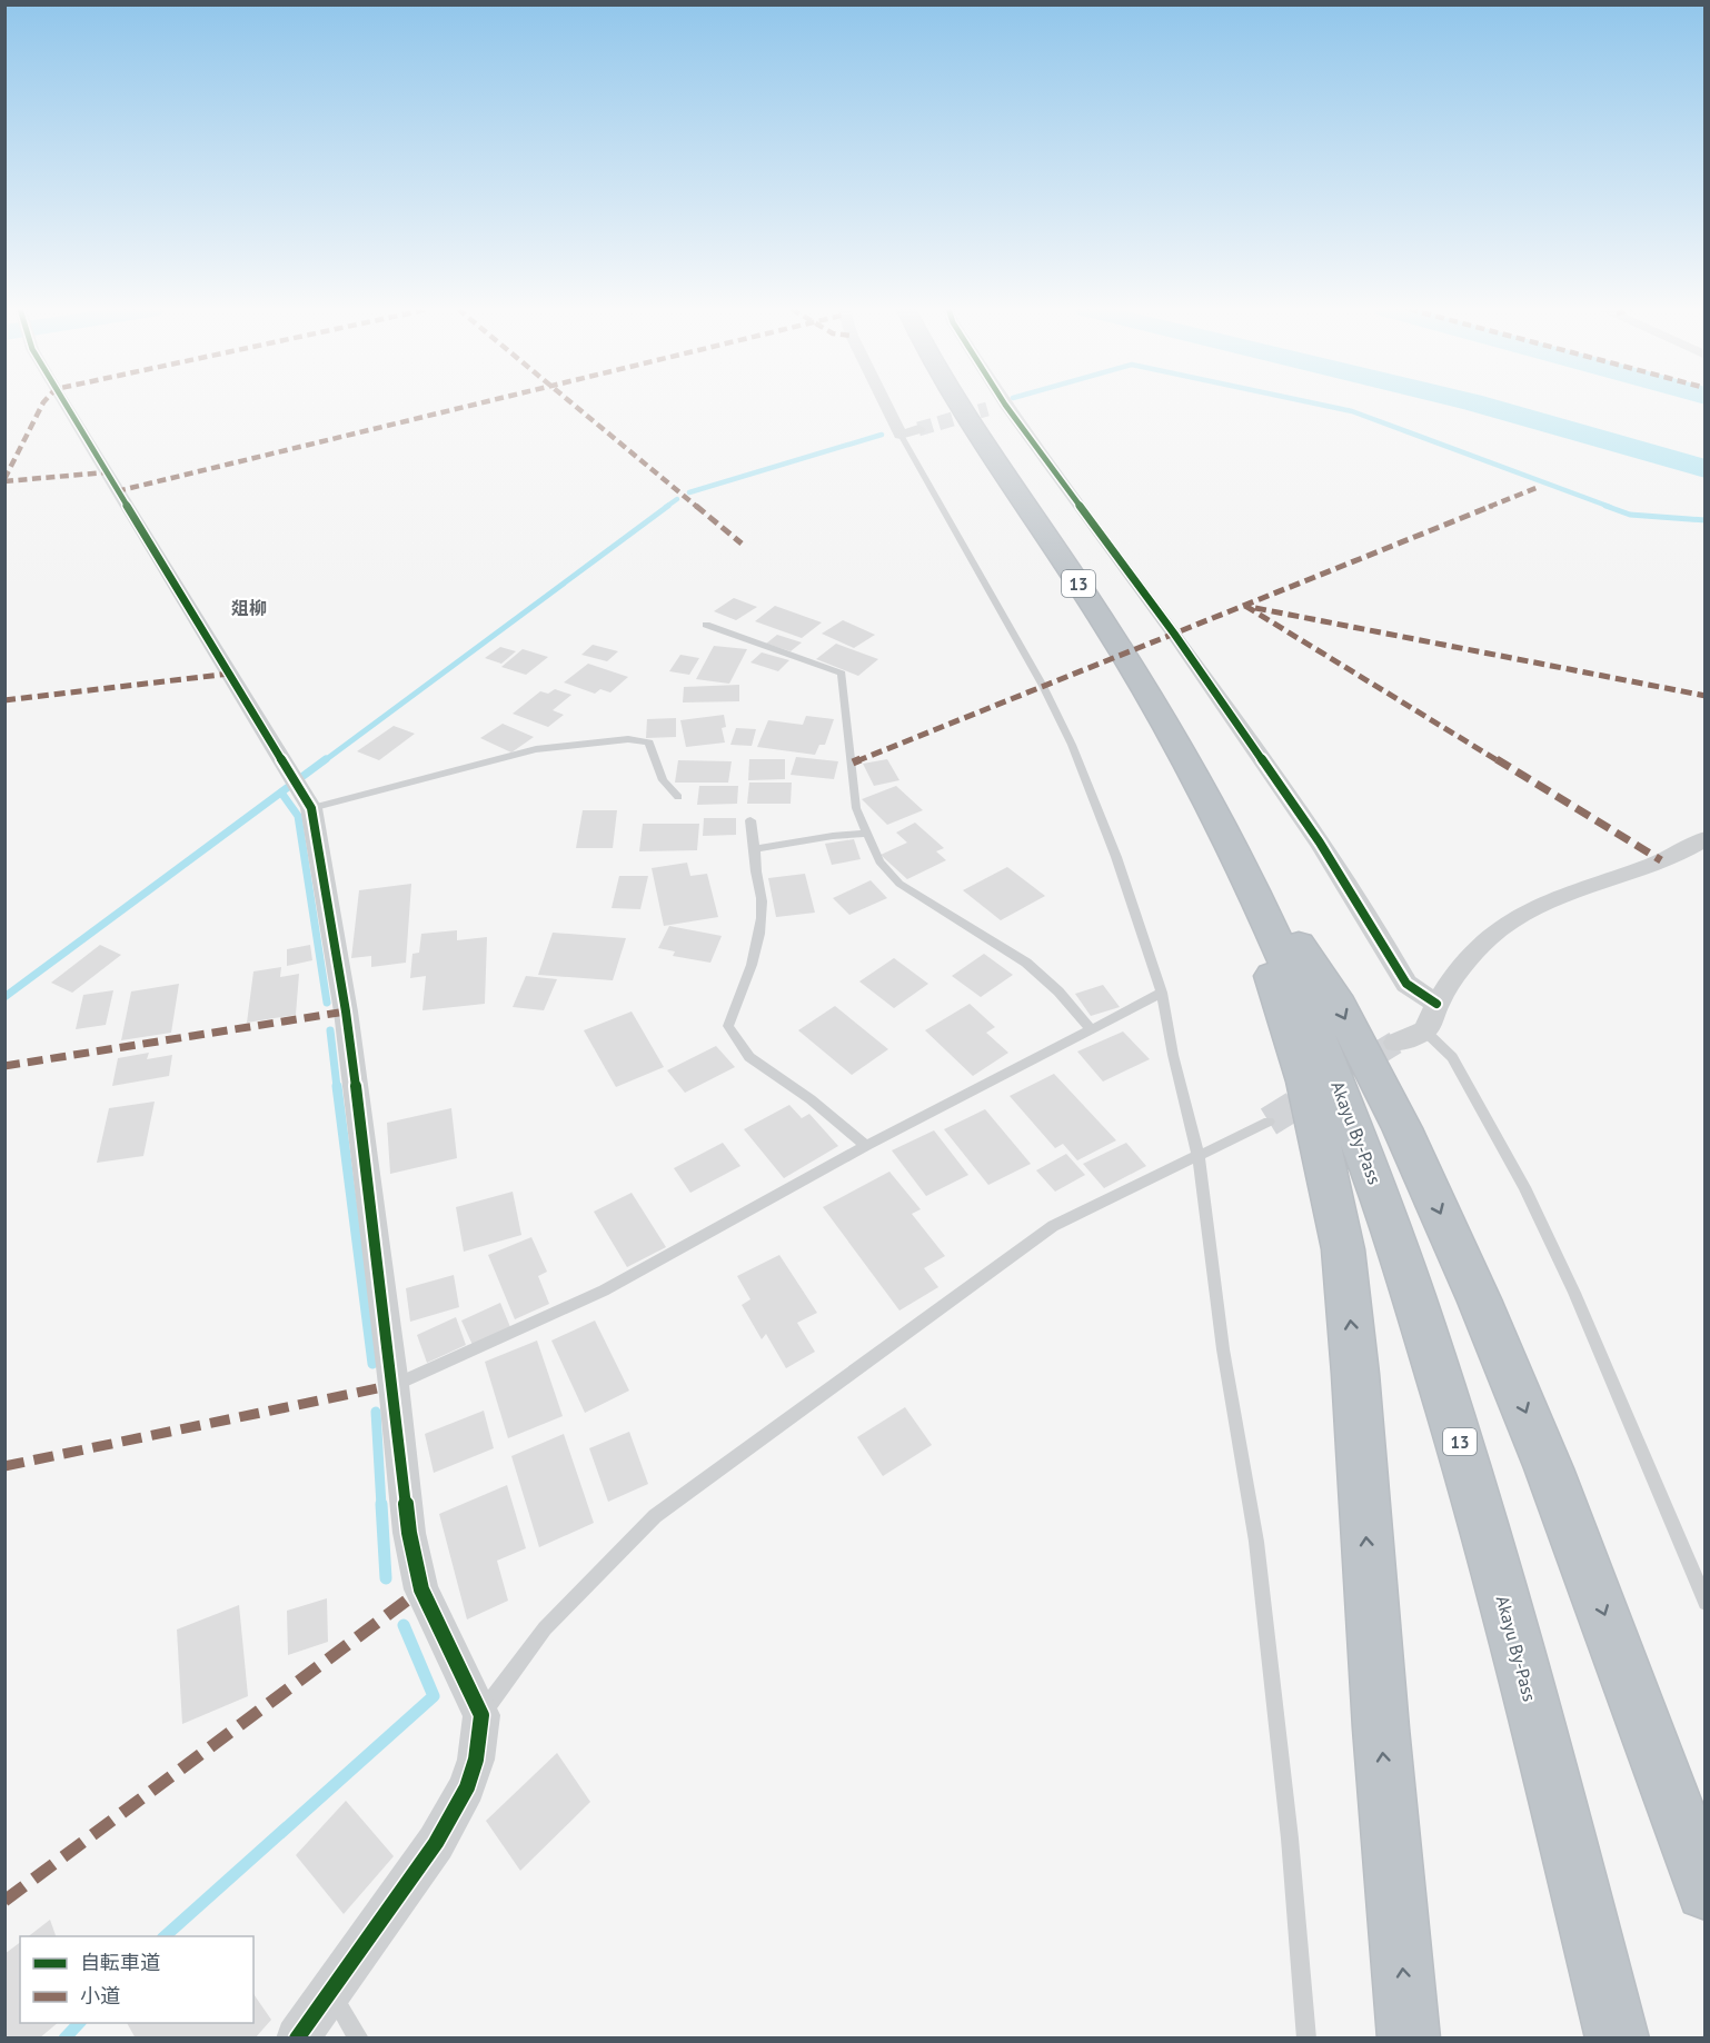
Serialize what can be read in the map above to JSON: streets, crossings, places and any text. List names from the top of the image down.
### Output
{
  "streets": {
    "highway": ["13", "Akayu By-Pass"]
  },
  "crossings": [
    ["13", "Akayu By-Pass"]
  ],
  "districts": ["爼柳"],
  "legend": ["自転車道", "小道"]
}
